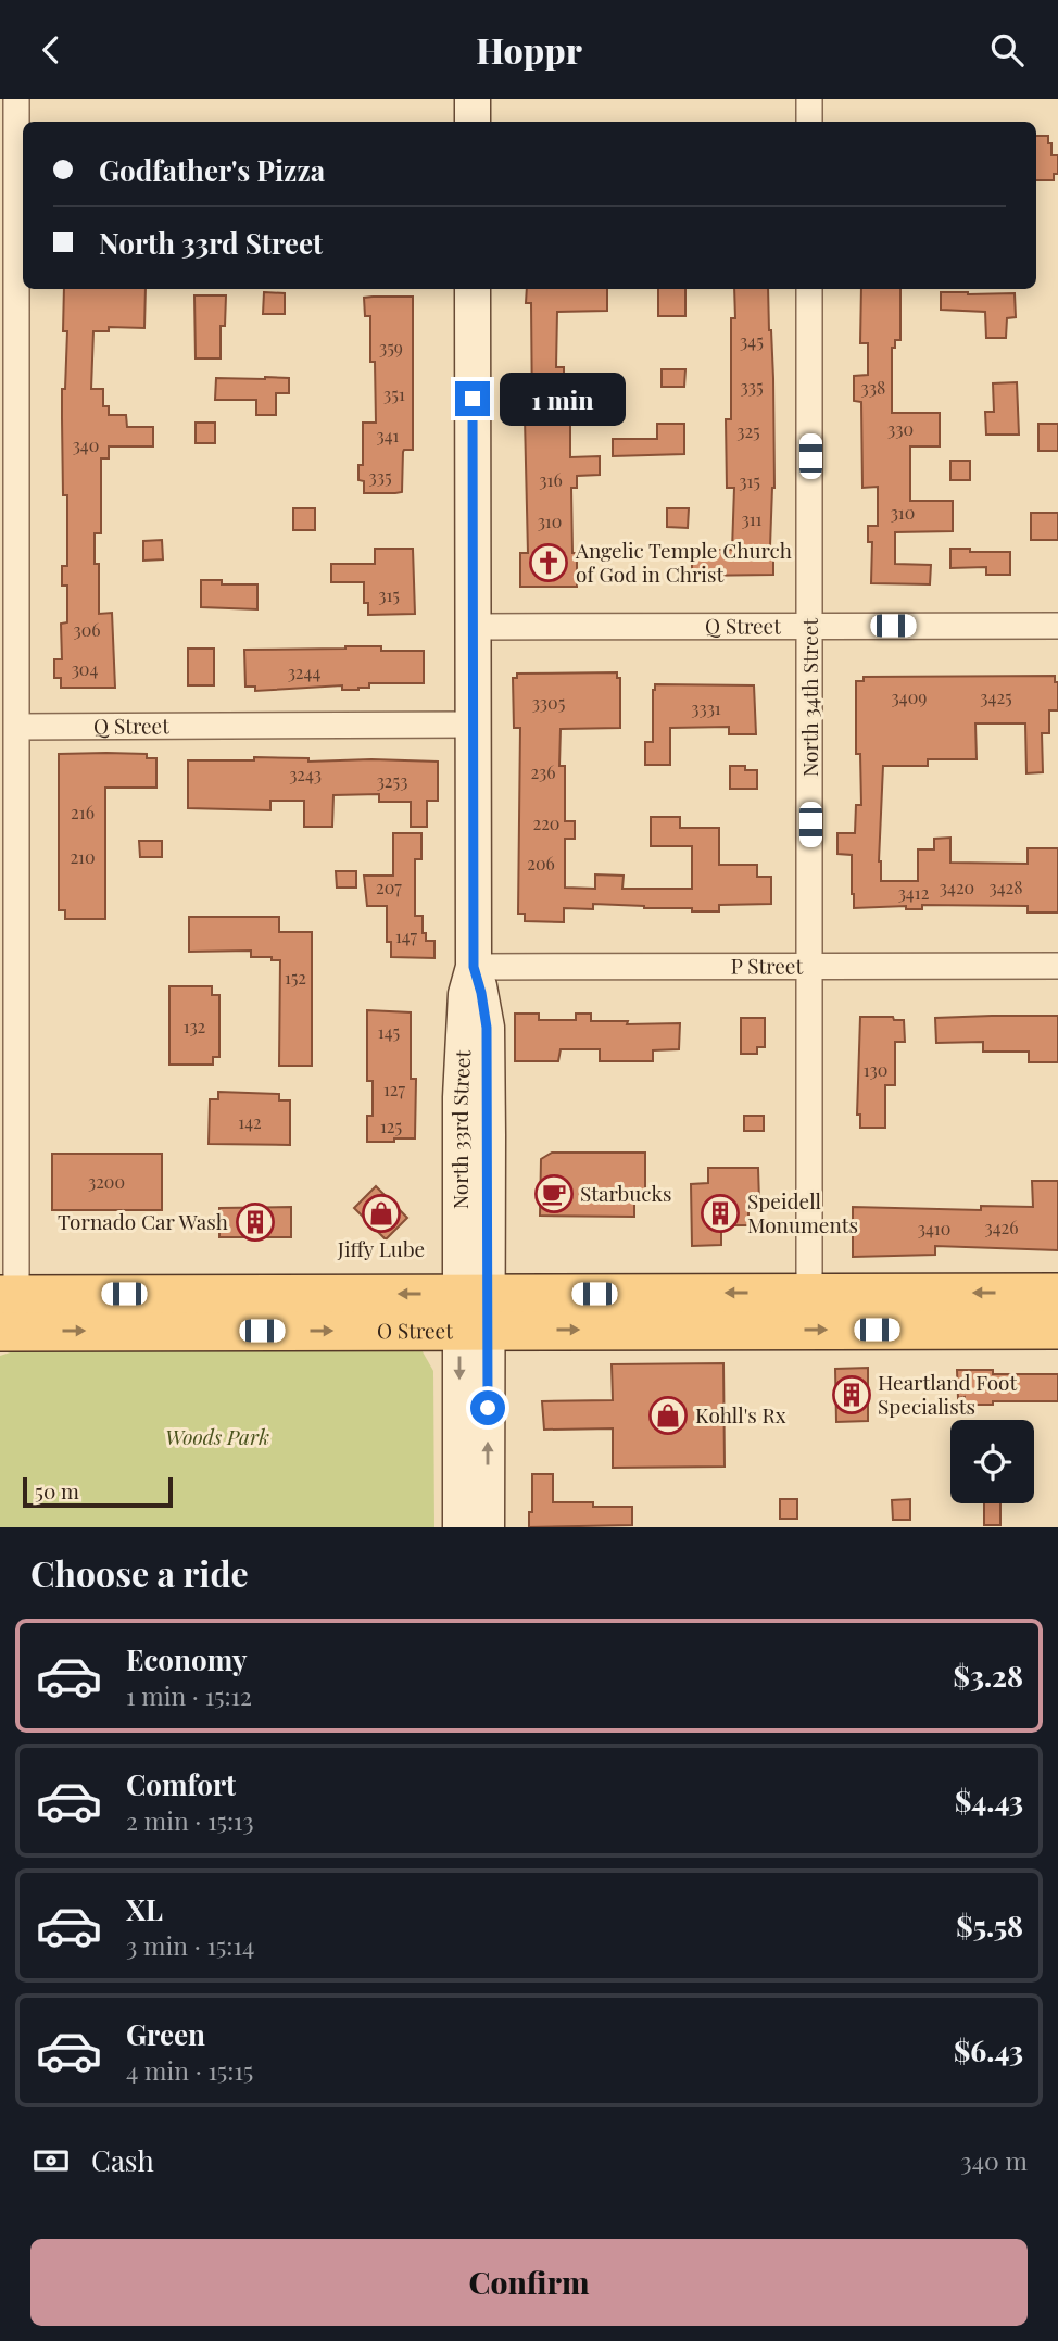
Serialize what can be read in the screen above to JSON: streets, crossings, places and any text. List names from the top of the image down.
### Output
{
  "streets": {
    "main road": ["North 33rd Street", "O Street"],
    "street": ["Q Street", "North 34th Street", "P Street"]
  },
  "crossings": [
    ["Q Street", "North 34th Street"],
    ["Q Street", "North 33rd Street"],
    ["North 34th Street", "P Street"],
    ["North 34th Street", "O Street"],
    ["P Street", "North 33rd Street"],
    ["North 33rd Street", "O Street"]
  ],
  "parks": ["Woods Park"],
  "places": {
    "church": ["Angelic Temple Church of God in Christ"],
    "cafe": ["Starbucks"],
    "shop": ["Jiffy Lube", "Kohll's Rx"],
    "building": ["Speidell Monuments", "Tornado Car Wash", "Heartland Foot Specialists"]
  },
  "house_numbers": [
    "345",
    "359",
    "335",
    "338",
    "351",
    "330",
    "325",
    "341",
    "340",
    "335",
    "316",
    "315",
    "310",
    "311",
    "310",
    "315",
    "306",
    "304",
    "3244",
    "3409",
    "3425",
    "3305",
    "3331",
    "236",
    "3243",
    "3253",
    "216",
    "220",
    "210",
    "206",
    "207",
    "3420",
    "3428",
    "3412",
    "147",
    "152",
    "132",
    "145",
    "130",
    "127",
    "142",
    "125",
    "3200",
    "3426",
    "3410"
  ],
  "scale_bar": "50 m",
  "page": {
    "header": "Hoppr",
    "banner": ["Godfather's Pizza", "North 33rd Street"],
    "bubble": "1 min",
    "scale": "50 m",
    "heading": "Choose a ride",
    "list": [
      {
        "name": "Economy",
        "note": "1 min · 15:12",
        "value": "$3.28"
      },
      {
        "name": "Comfort",
        "note": "2 min · 15:13",
        "value": "$4.43"
      },
      {
        "name": "XL",
        "note": "3 min · 15:14",
        "value": "$5.58"
      },
      {
        "name": "Green",
        "note": "4 min · 15:15",
        "value": "$6.43"
      }
    ],
    "pay": ["Cash", "340 m"],
    "buttons": "Confirm"
  }
}
